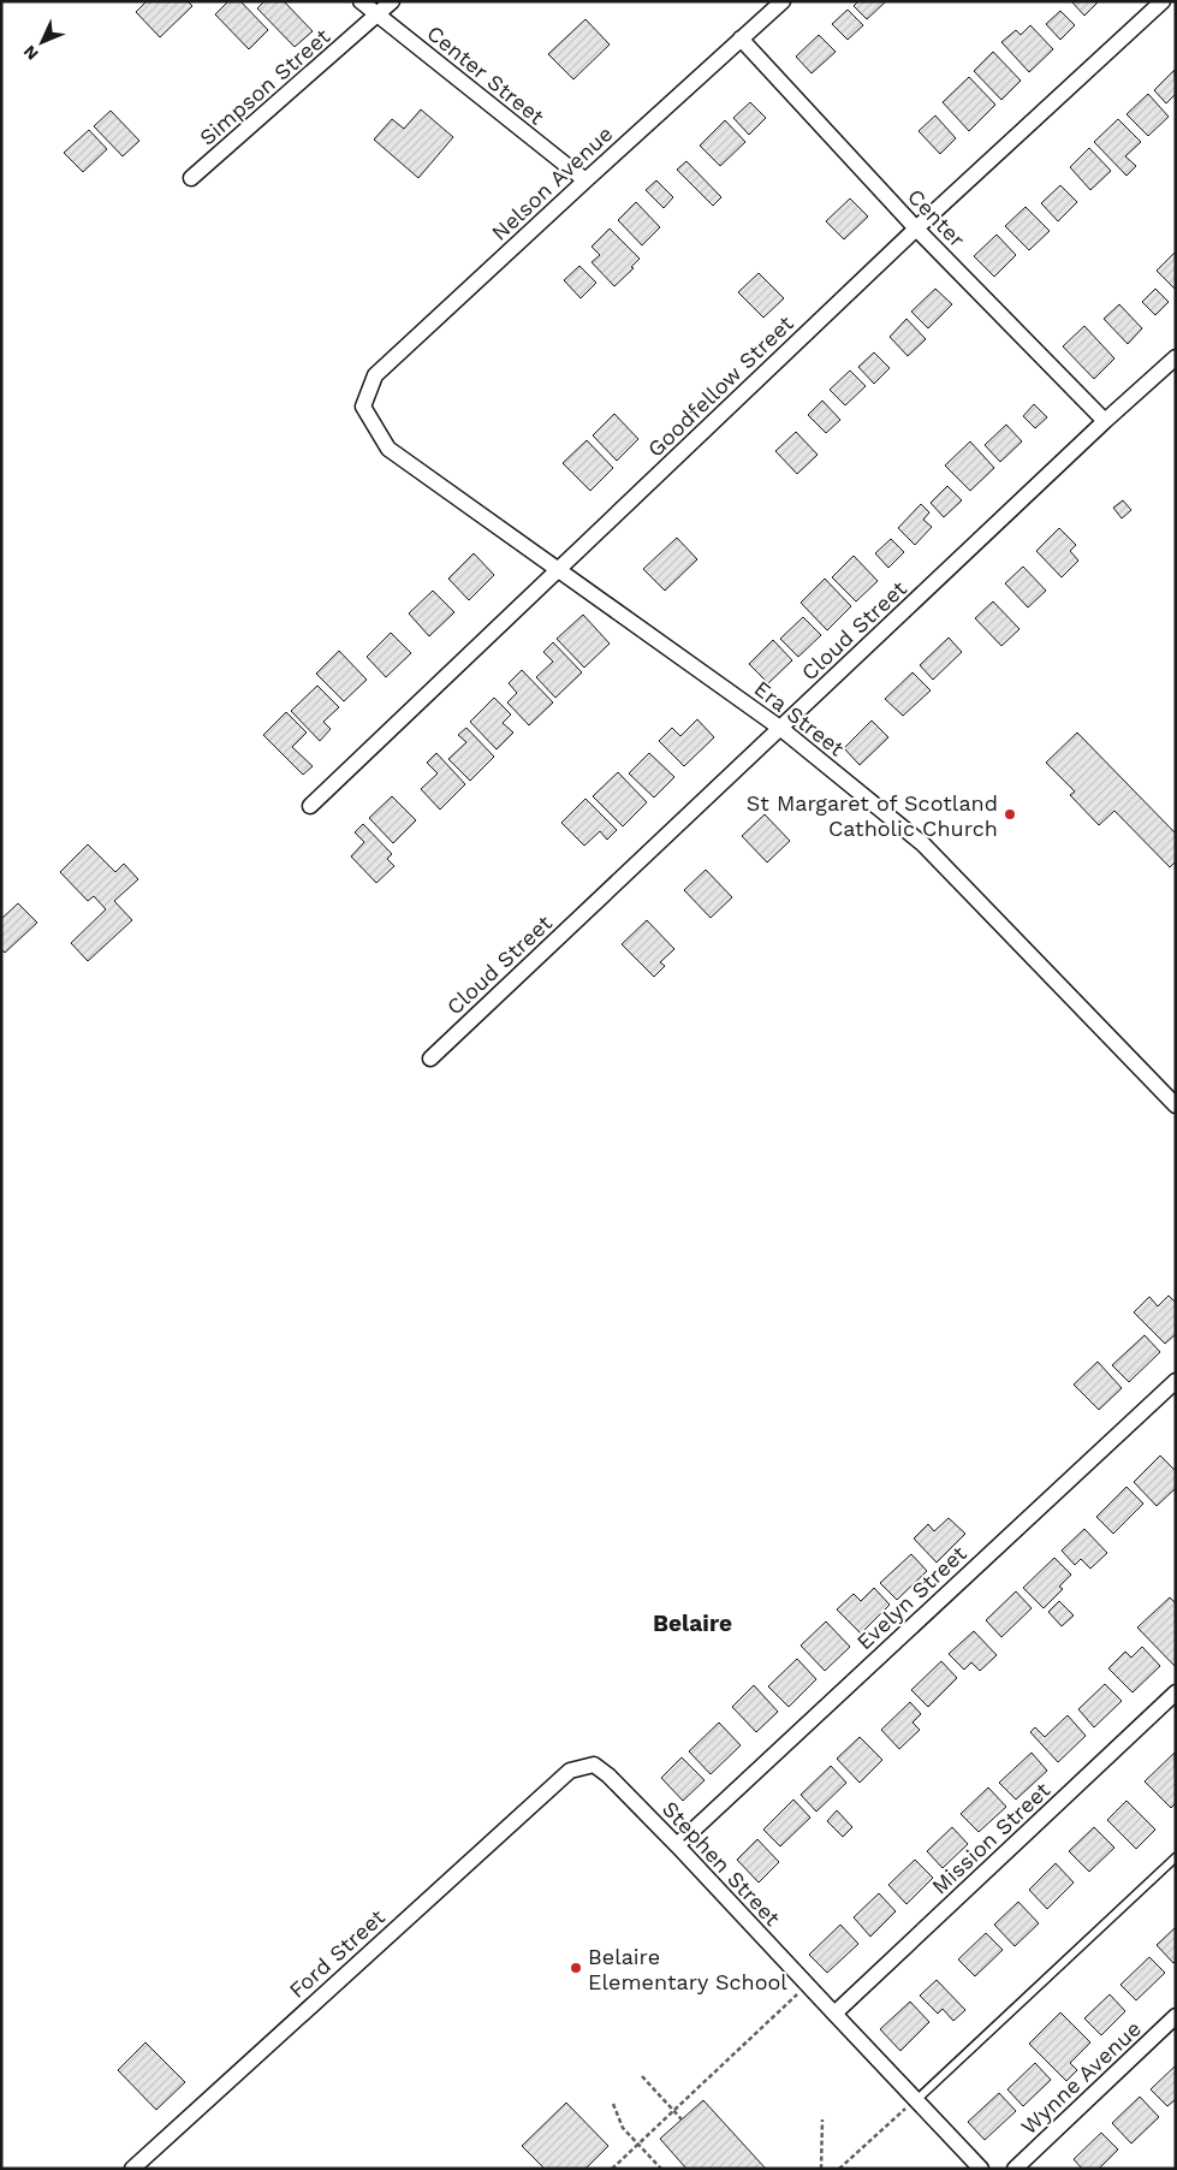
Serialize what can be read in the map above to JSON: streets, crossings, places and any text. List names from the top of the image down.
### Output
{
  "streets": {
    "street": [
      "Center Street",
      "Simpson Street",
      "Nelson Avenue",
      "Center",
      "Goodfellow Street",
      "Cloud Street",
      "Era Street",
      "Evelyn Street",
      "Mission Street",
      "Stephen Street",
      "Ford Street",
      "Wynne Avenue"
    ]
  },
  "crossings": [
    ["Center Street", "Simpson Street"],
    ["Center Street", "Nelson Avenue"],
    ["Nelson Avenue", "Center"],
    ["Nelson Avenue", "Era Street"],
    ["Center", "Goodfellow Street"],
    ["Center", "Cloud Street"],
    ["Goodfellow Street", "Era Street"],
    ["Cloud Street", "Era Street"],
    ["Evelyn Street", "Stephen Street"],
    ["Mission Street", "Stephen Street"],
    ["Stephen Street", "Ford Street"]
  ],
  "districts": ["Belaire"],
  "places": ["St Margaret of Scotland Catholic Church", "Belaire Elementary School"],
  "north": "bottom left"
}
